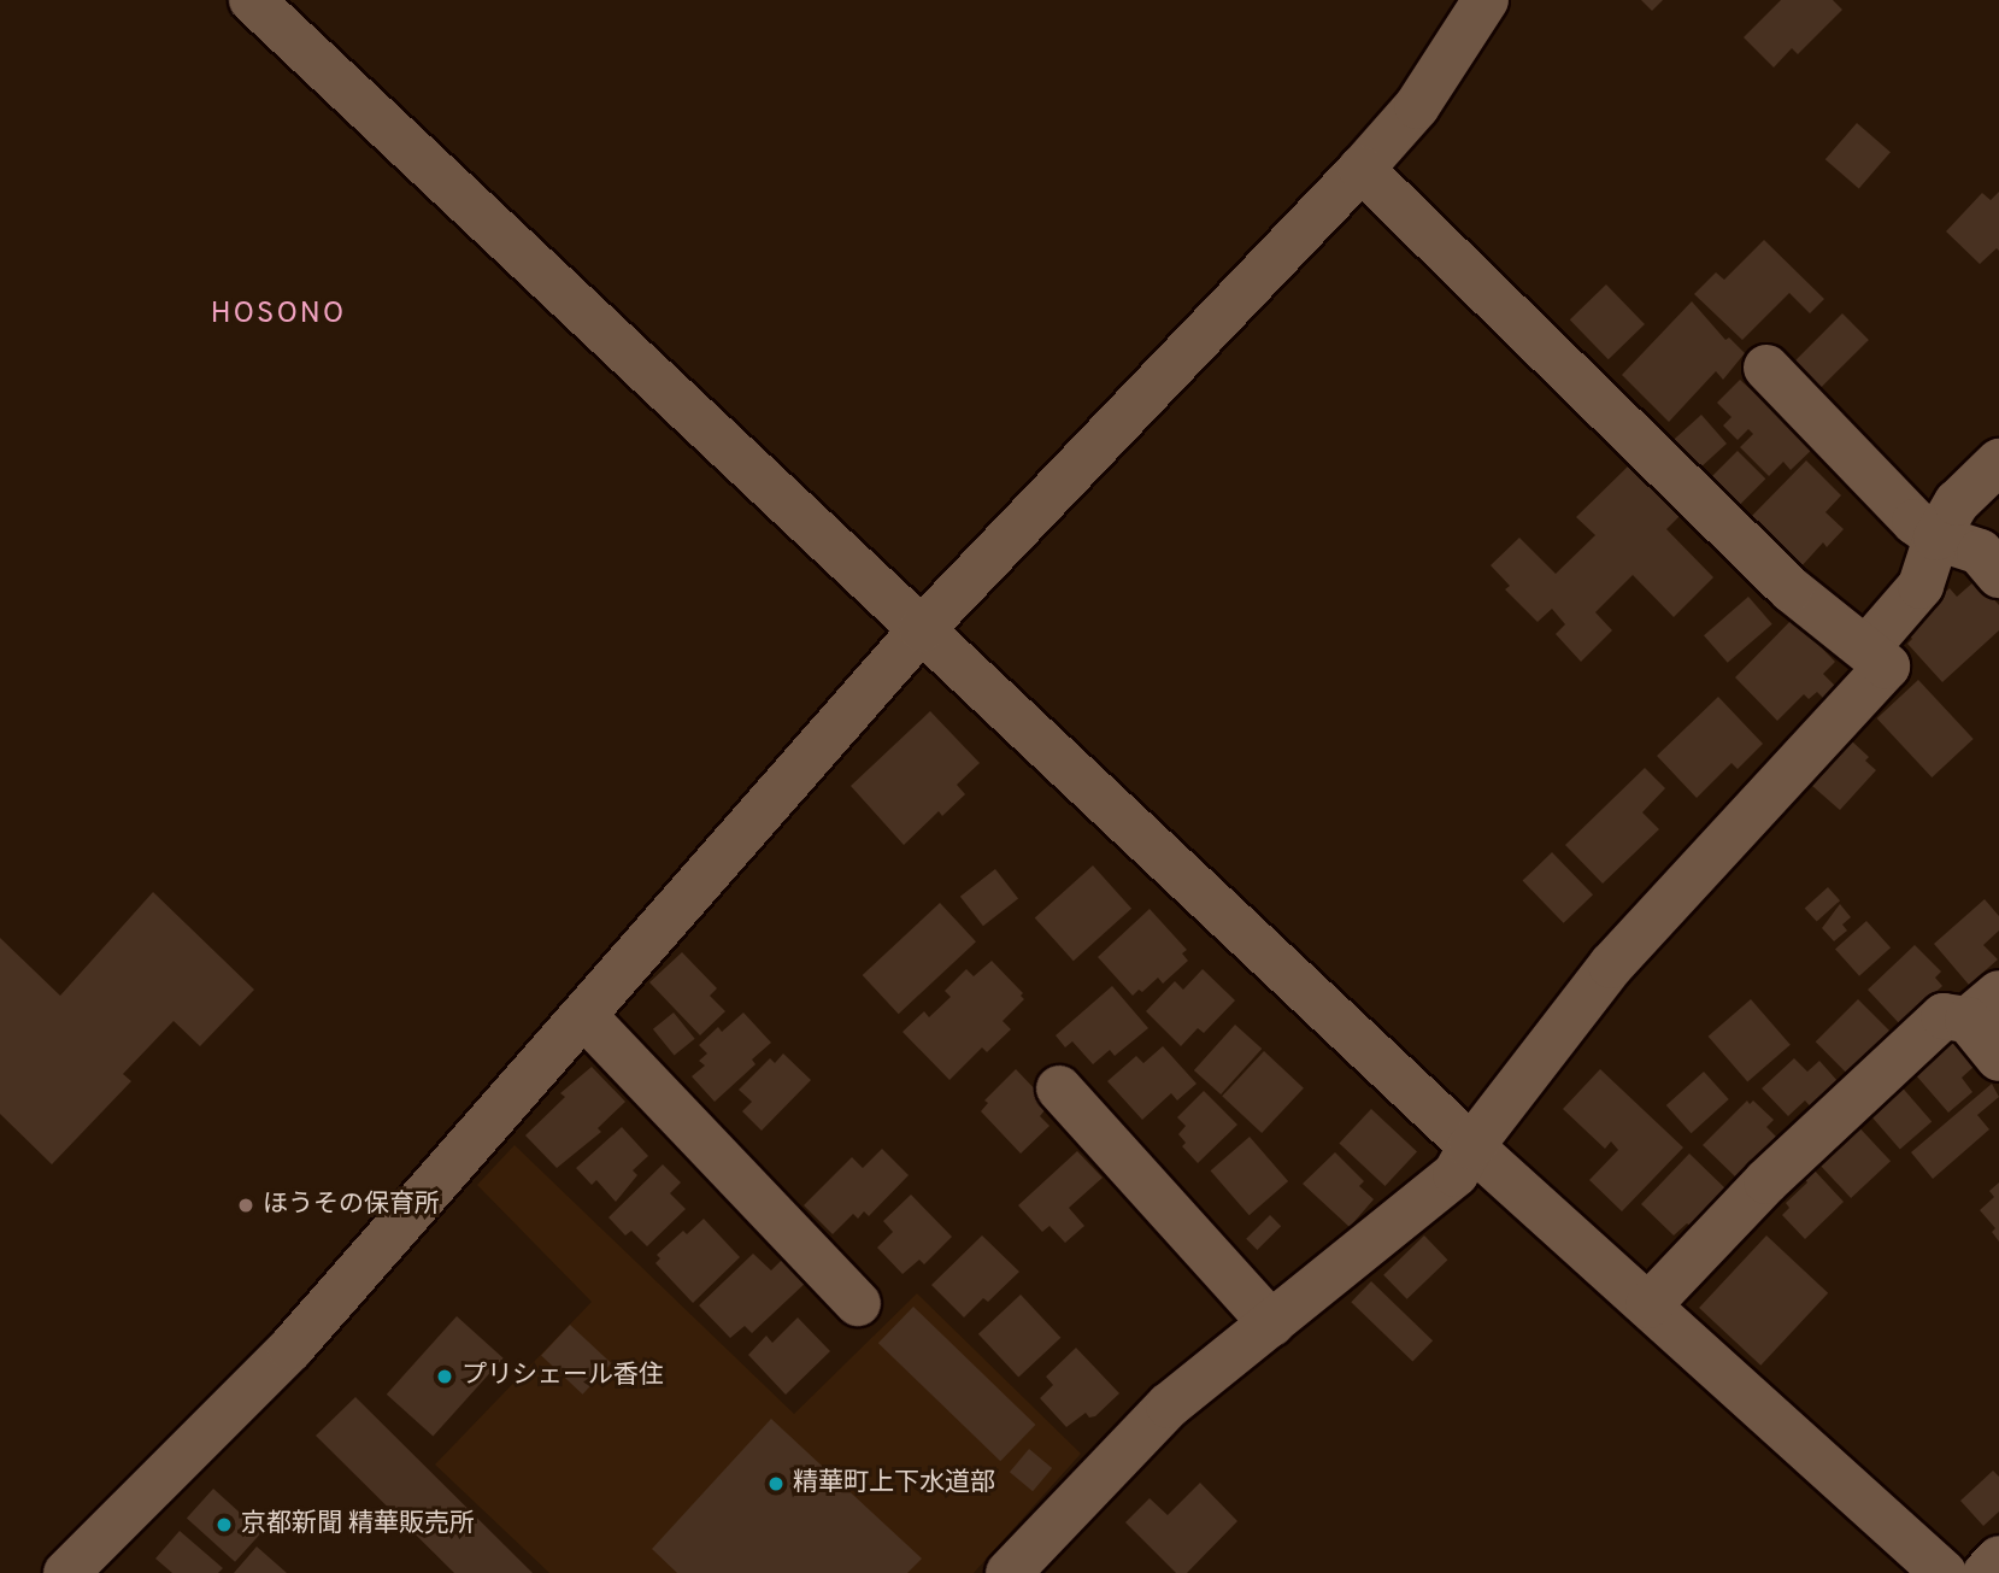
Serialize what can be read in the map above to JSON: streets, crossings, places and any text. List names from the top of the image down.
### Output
{
  "districts": ["HOSONO"],
  "places": [
    "ほうその保育所",
    "プリシェール香住",
    "精華町上下水道部",
    "京都新聞 精華販売所"
  ]
}
